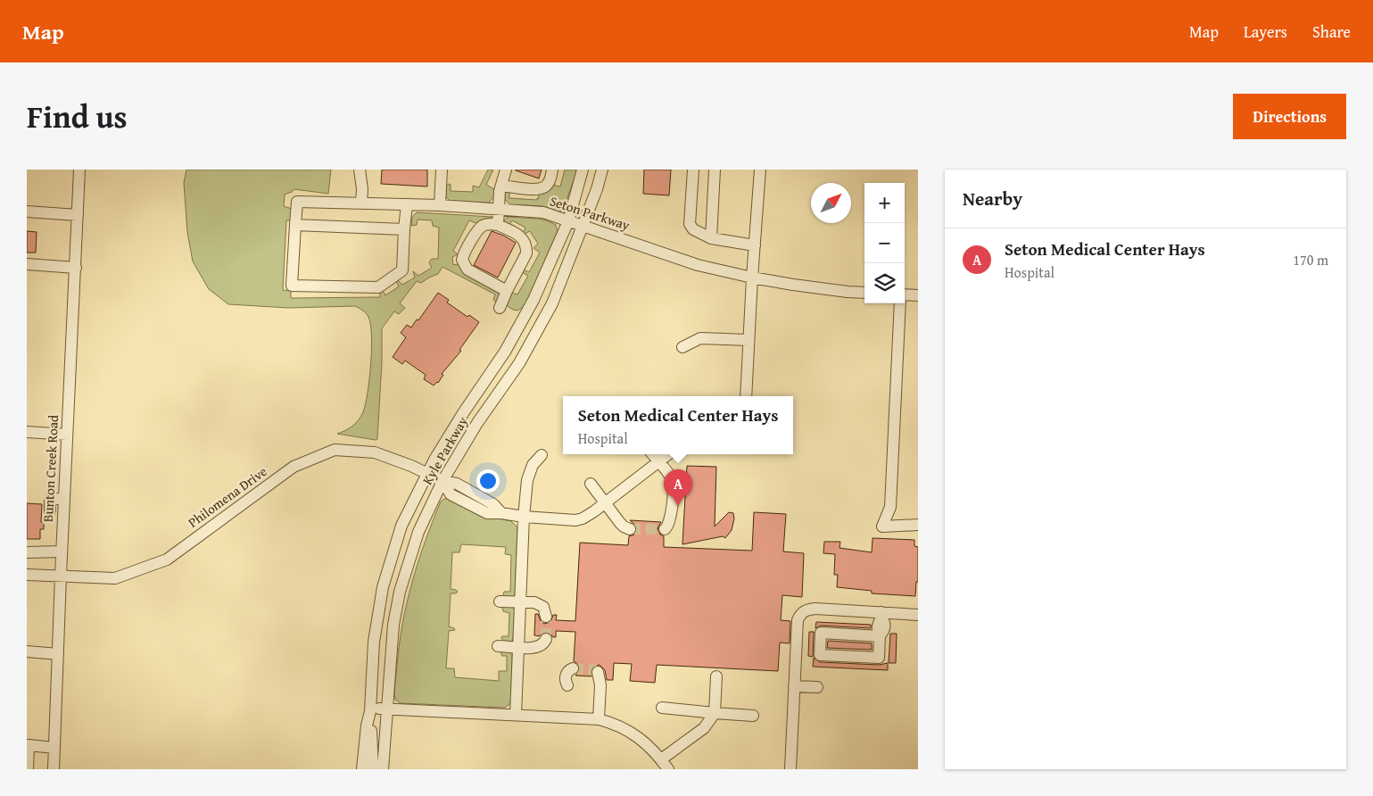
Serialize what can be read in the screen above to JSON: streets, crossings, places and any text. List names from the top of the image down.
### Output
{
  "streets": {
    "street": [
      "Seton Parkway",
      "Kyle Parkway",
      "Bunton Creek Road",
      "Philomena Drive"
    ]
  },
  "crossings": [
    ["Seton Parkway", "Kyle Parkway"],
    ["Kyle Parkway", "Philomena Drive"],
    ["Bunton Creek Road", "Philomena Drive"]
  ],
  "north": "top right",
  "page": {
    "header": "Map",
    "nav": ["Map", "Layers", "Share"],
    "title": "Find us",
    "buttons": "Directions",
    "heading": "Nearby",
    "map_buttons": ["+", "−"],
    "list": [
      {
        "mark": "A",
        "name": "Seton Medical Center Hays",
        "note": "Hospital",
        "value": "170 m"
      }
    ],
    "popup": ["Seton Medical Center Hays", "Hospital"],
    "pins": "A"
  }
}
